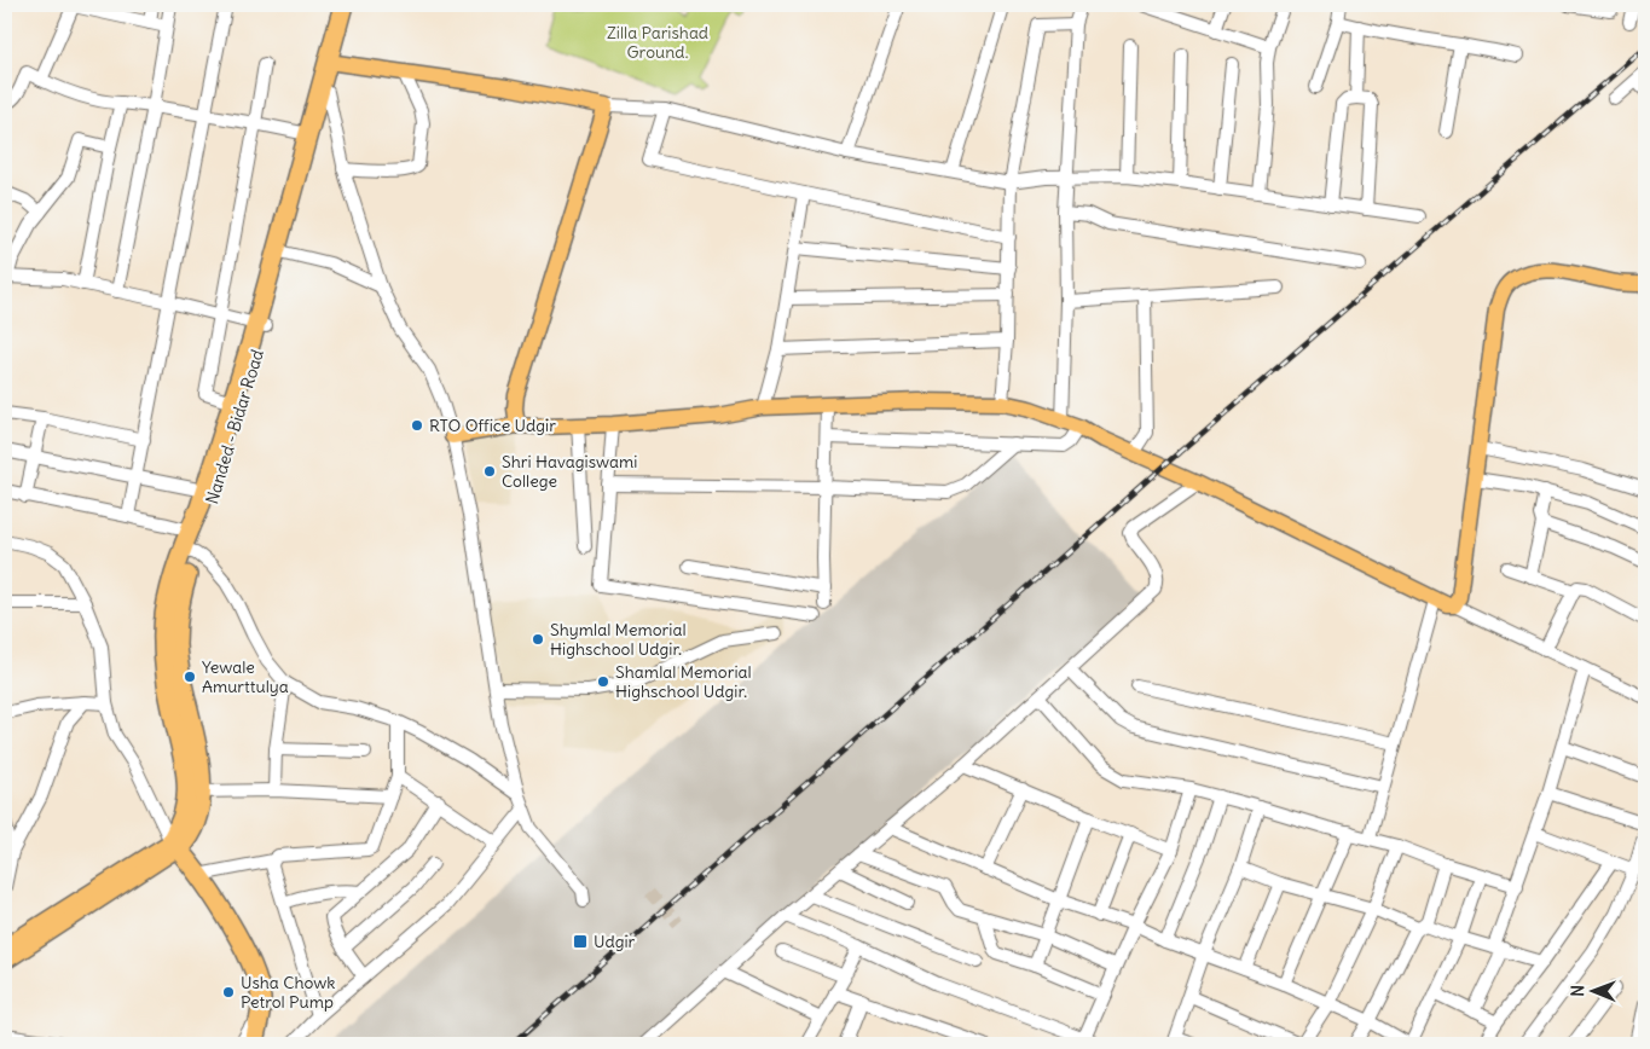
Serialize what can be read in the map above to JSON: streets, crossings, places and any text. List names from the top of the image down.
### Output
{
  "streets": {
    "highway": ["Nanded - Bidar Road"]
  },
  "parks": ["Zilla Parishad Ground."],
  "places": {
    "other": [
      "RTO Office Udgir",
      "Shri Havagiswami College",
      "Shymlal Memorial Highschool Udgir.",
      "Yewale Amurttulya",
      "Shamlal Memorial Highschool Udgir.",
      "Usha Chowk Petrol Pump"
    ],
    "transit": ["Udgir"]
  },
  "north": "left"
}
